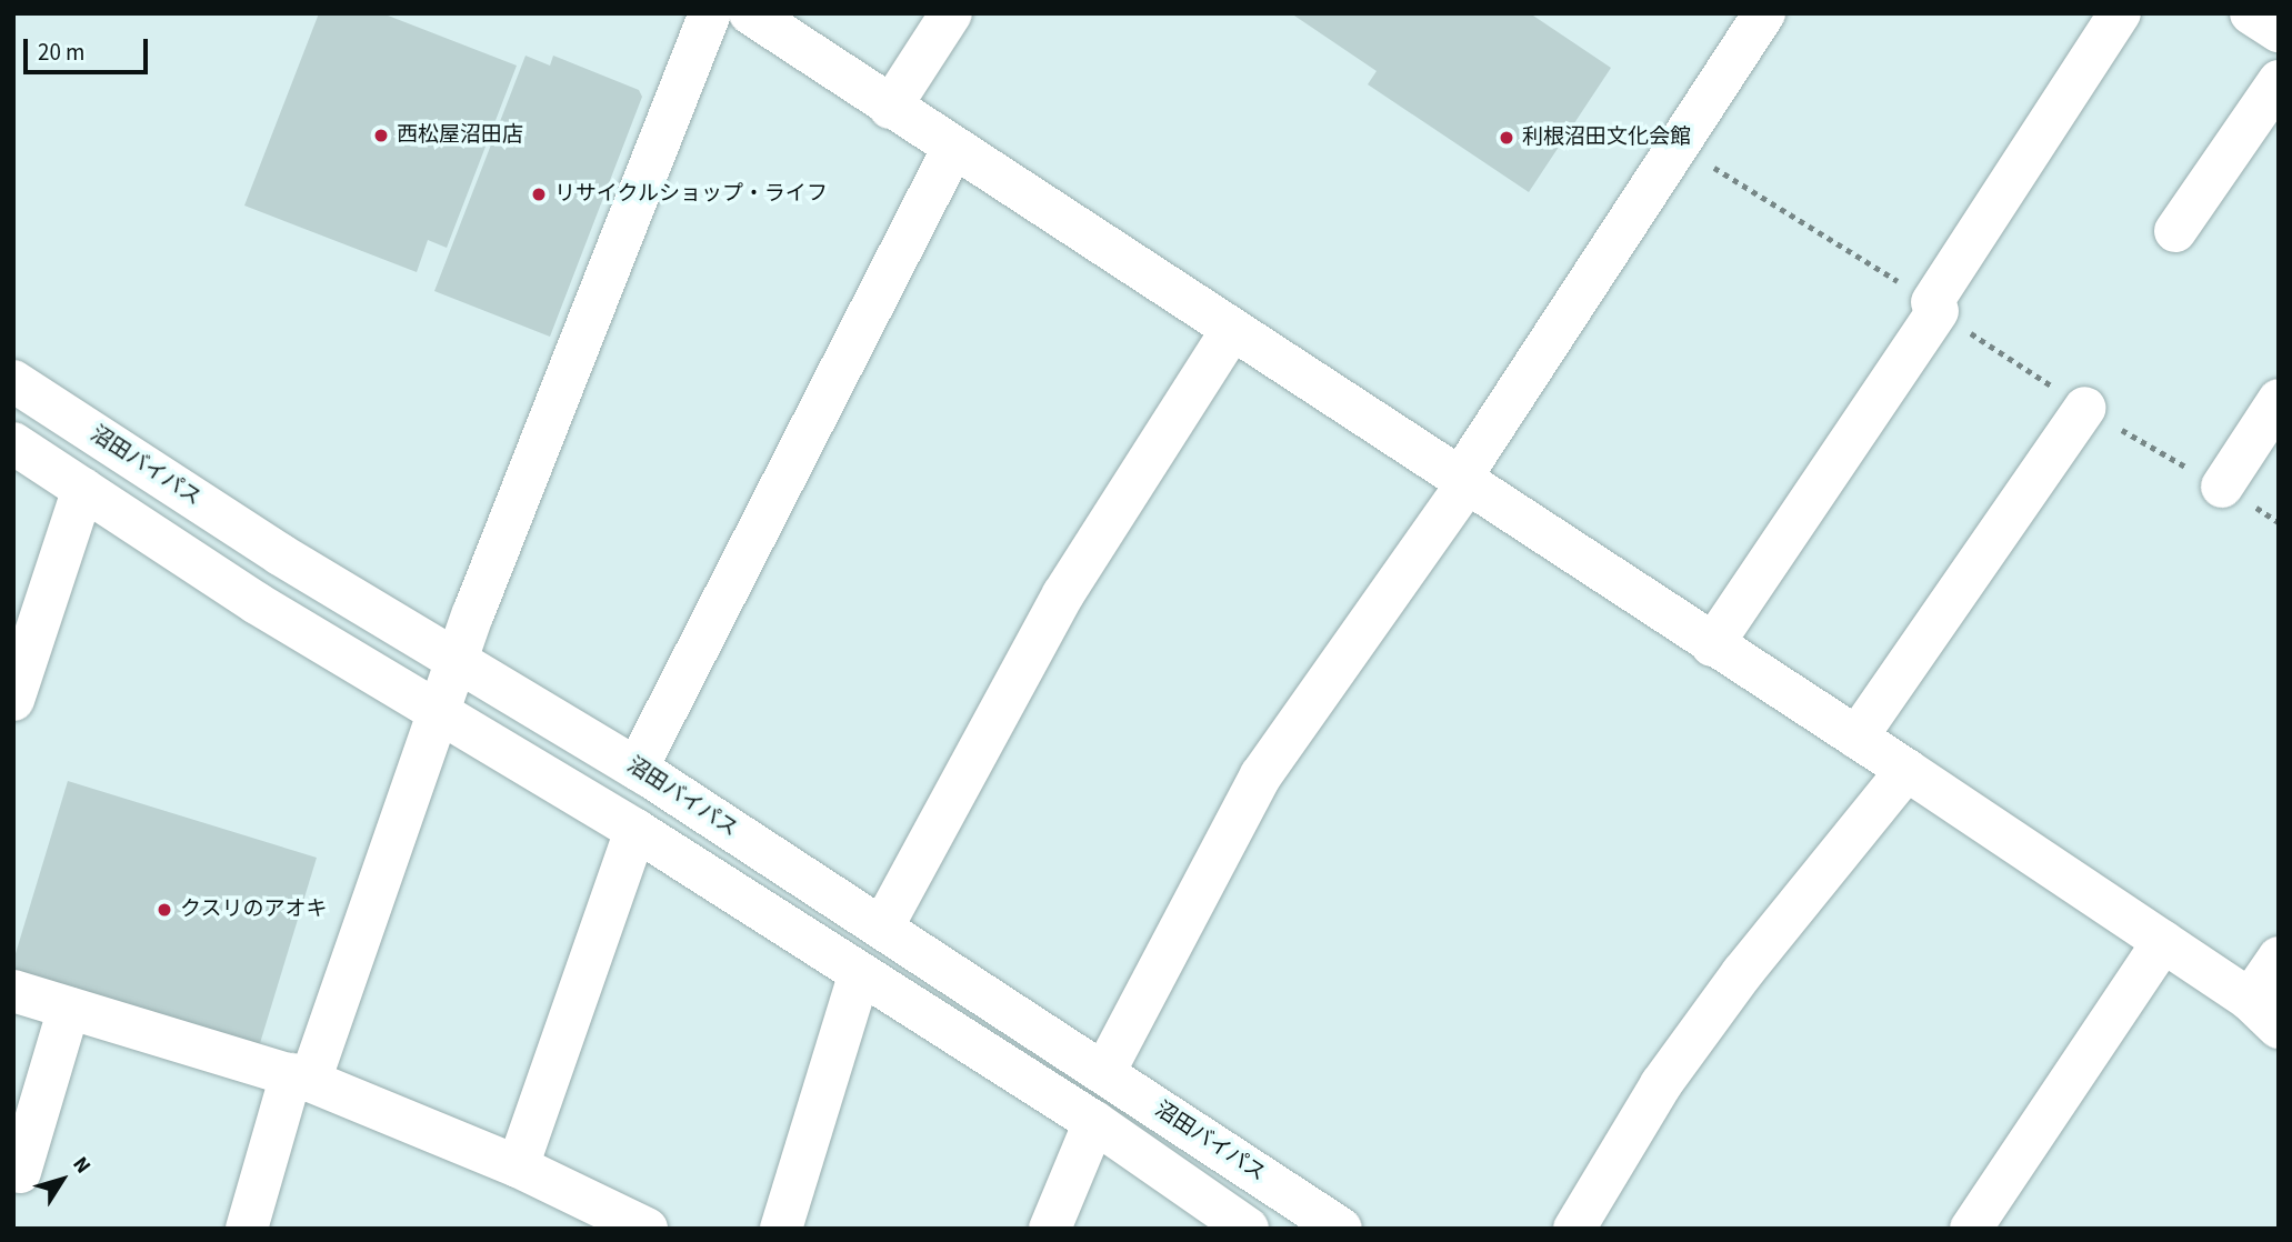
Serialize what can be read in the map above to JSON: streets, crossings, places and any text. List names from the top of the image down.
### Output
{
  "streets": {
    "street": ["沼田バイパス"]
  },
  "places": [
    "西松屋沼田店",
    "利根沼田文化会館",
    "リサイクルショップ・ライフ",
    "クスリのアオキ"
  ],
  "scale_bar": "20 m",
  "north": "top right"
}
